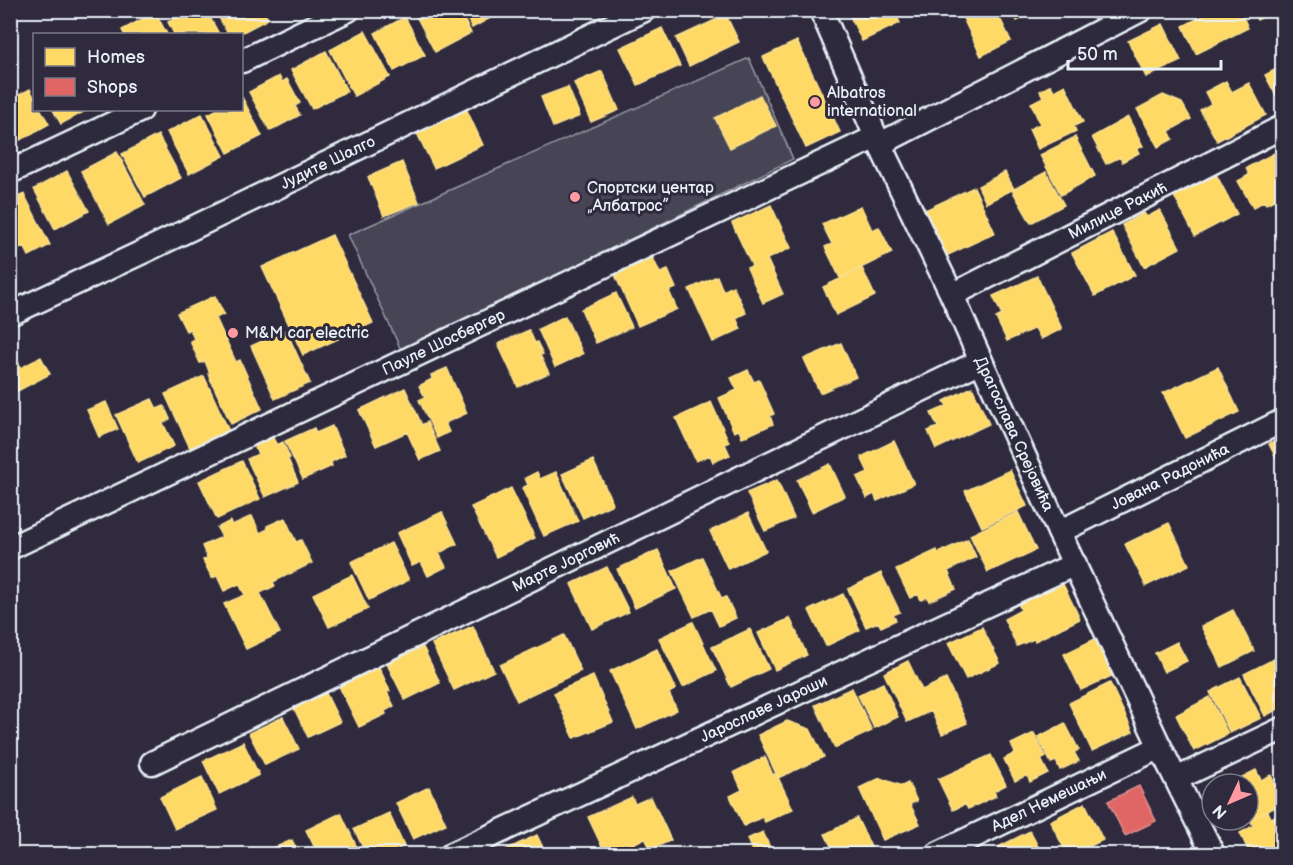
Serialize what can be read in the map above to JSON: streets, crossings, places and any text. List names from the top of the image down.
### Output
{
  "streets": {
    "street": [
      "Јудите Шалго",
      "Милице Ракић",
      "Пауле Шосбергер",
      "Драгослава Срејовића",
      "Јована Радонића",
      "Марте Јорговић",
      "Јарославе Јароши",
      "Адел Немешањи"
    ]
  },
  "crossings": [
    ["Милице Ракић", "Драгослава Срејовића"],
    ["Пауле Шосбергер", "Драгослава Срејовића"],
    ["Драгослава Срејовића", "Јована Радонића"],
    ["Драгослава Срејовића", "Марте Јорговић"],
    ["Драгослава Срејовића", "Јарославе Јароши"],
    ["Драгослава Срејовића", "Адел Немешањи"]
  ],
  "places": ["Albatros international", "Спортски центар „Албатрос”", "M&M car electric"],
  "legend": ["Homes", "Shops"],
  "scale_bar": "50 m",
  "north": "bottom left"
}
